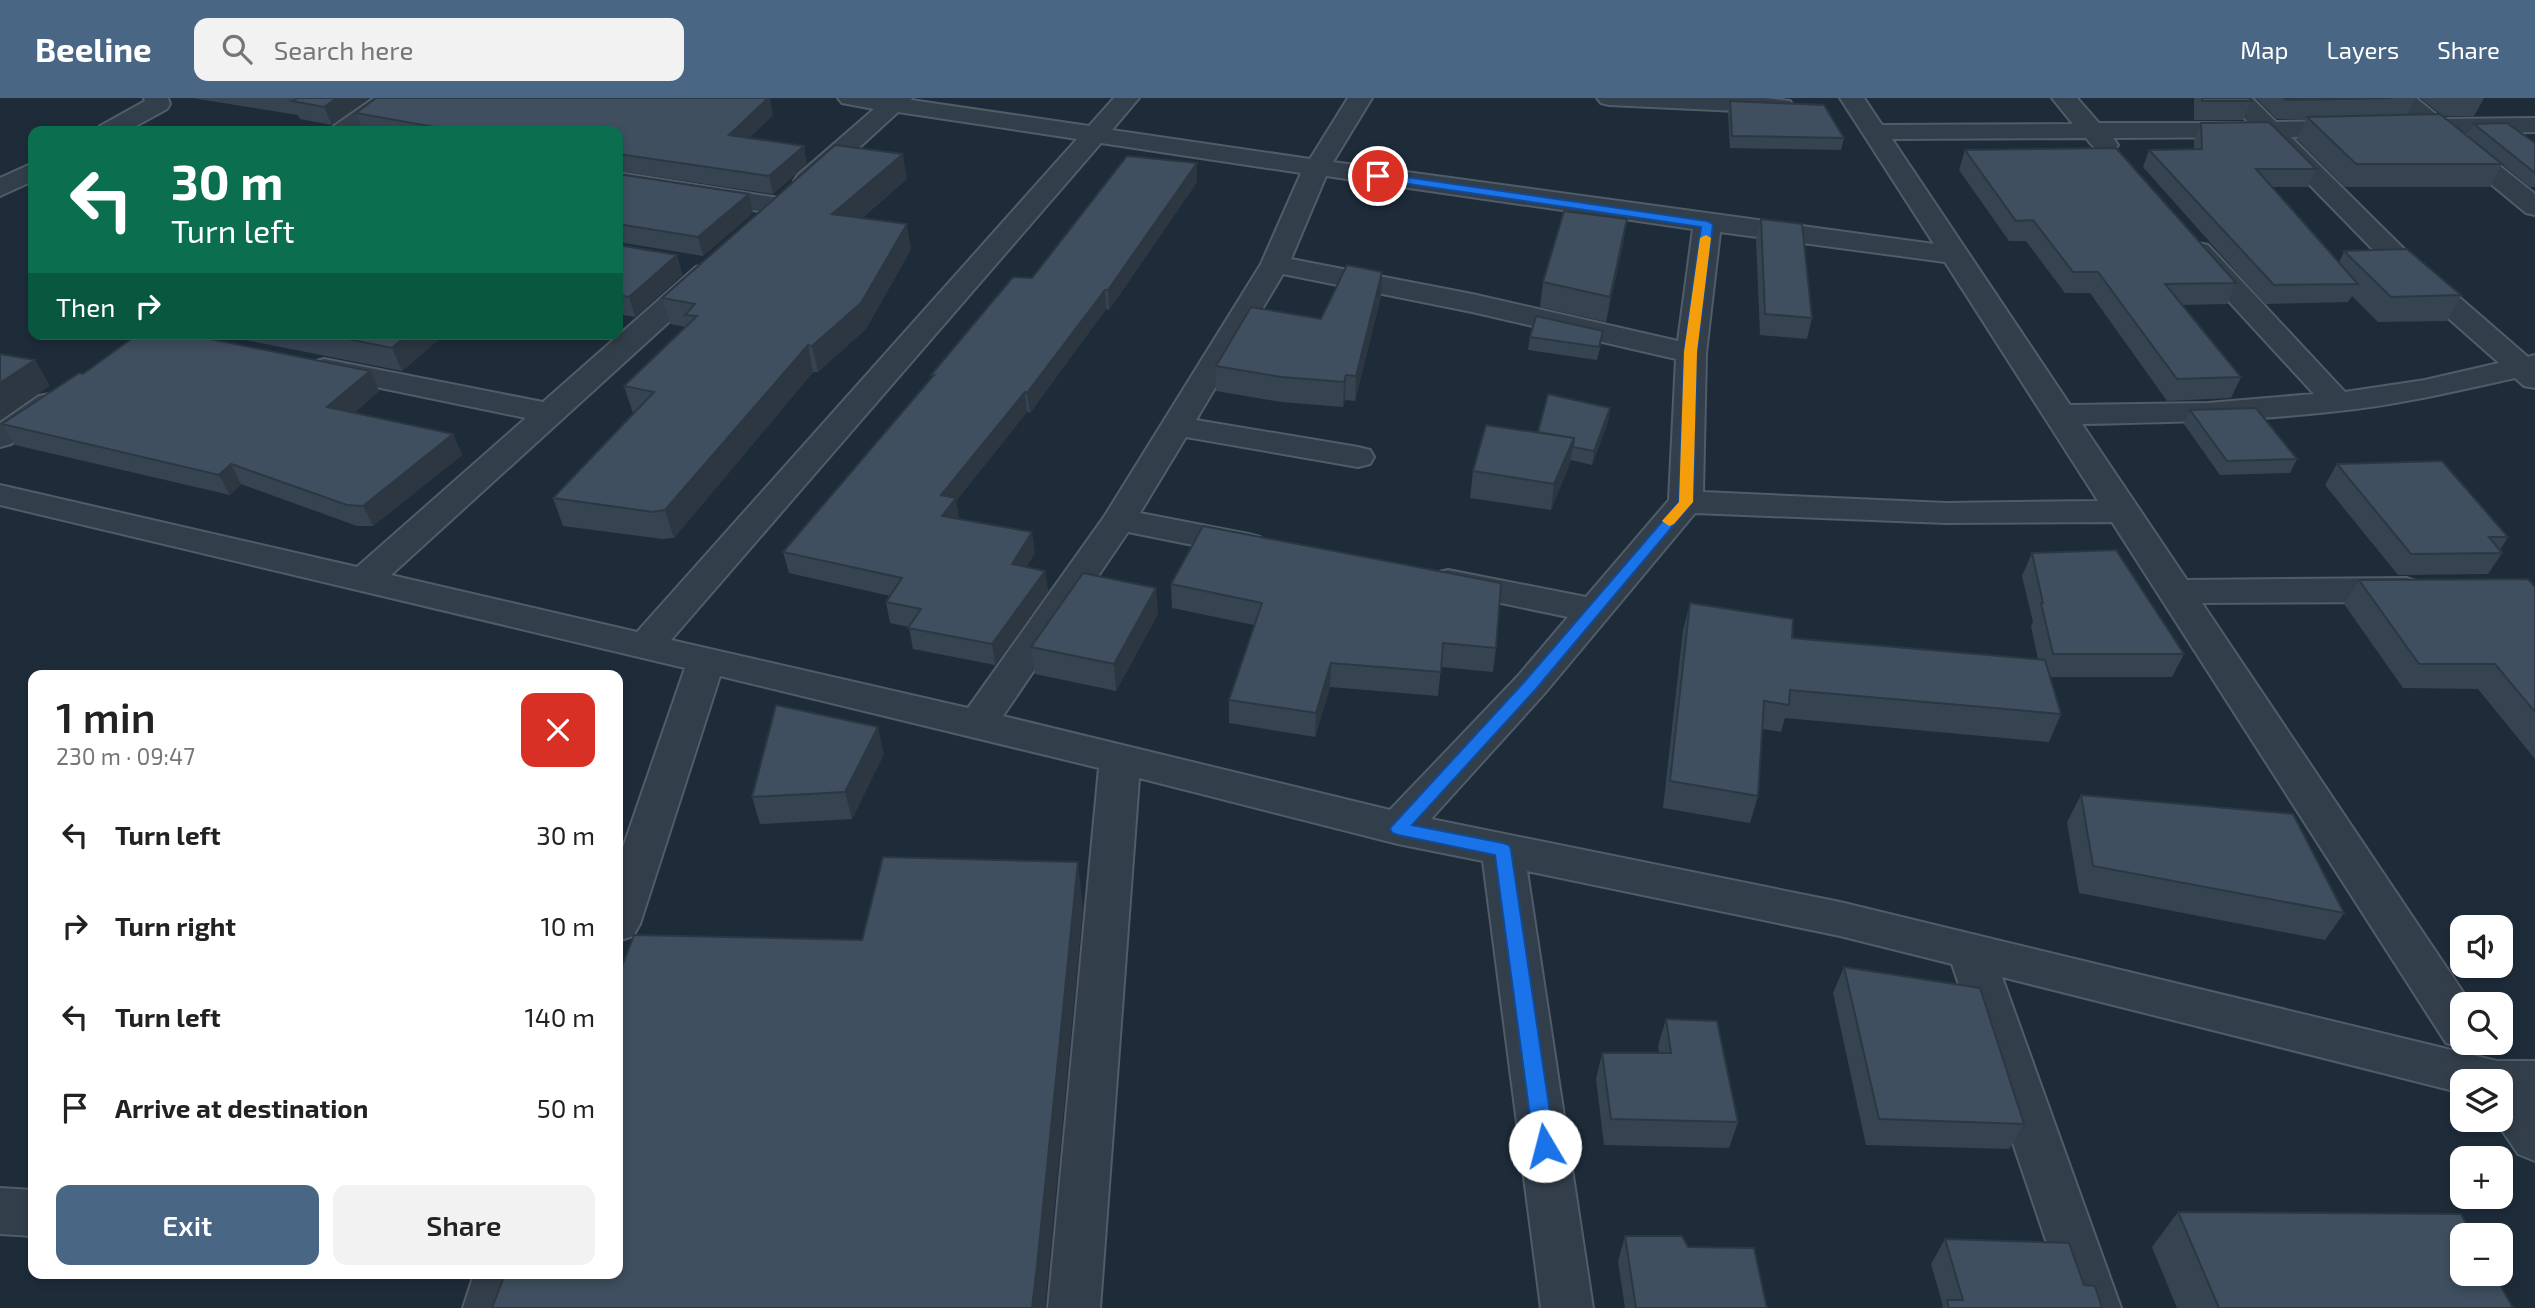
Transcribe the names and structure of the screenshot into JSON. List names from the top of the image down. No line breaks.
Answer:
{"page":{"header":"Beeline","search":"Search here","nav":["Map","Layers","Share"],"turn":["30 m","Turn left"],"then":"Then","heading":["1 min","230 m · 09:47"],"list":[{"name":"Turn left","value":"30 m"},{"name":"Turn right","value":"10 m"},{"name":"Turn left","value":"140 m"},{"name":"Arrive at destination","value":"50 m"}],"map_buttons":["+","−"],"buttons":["Exit","Share"]}}
